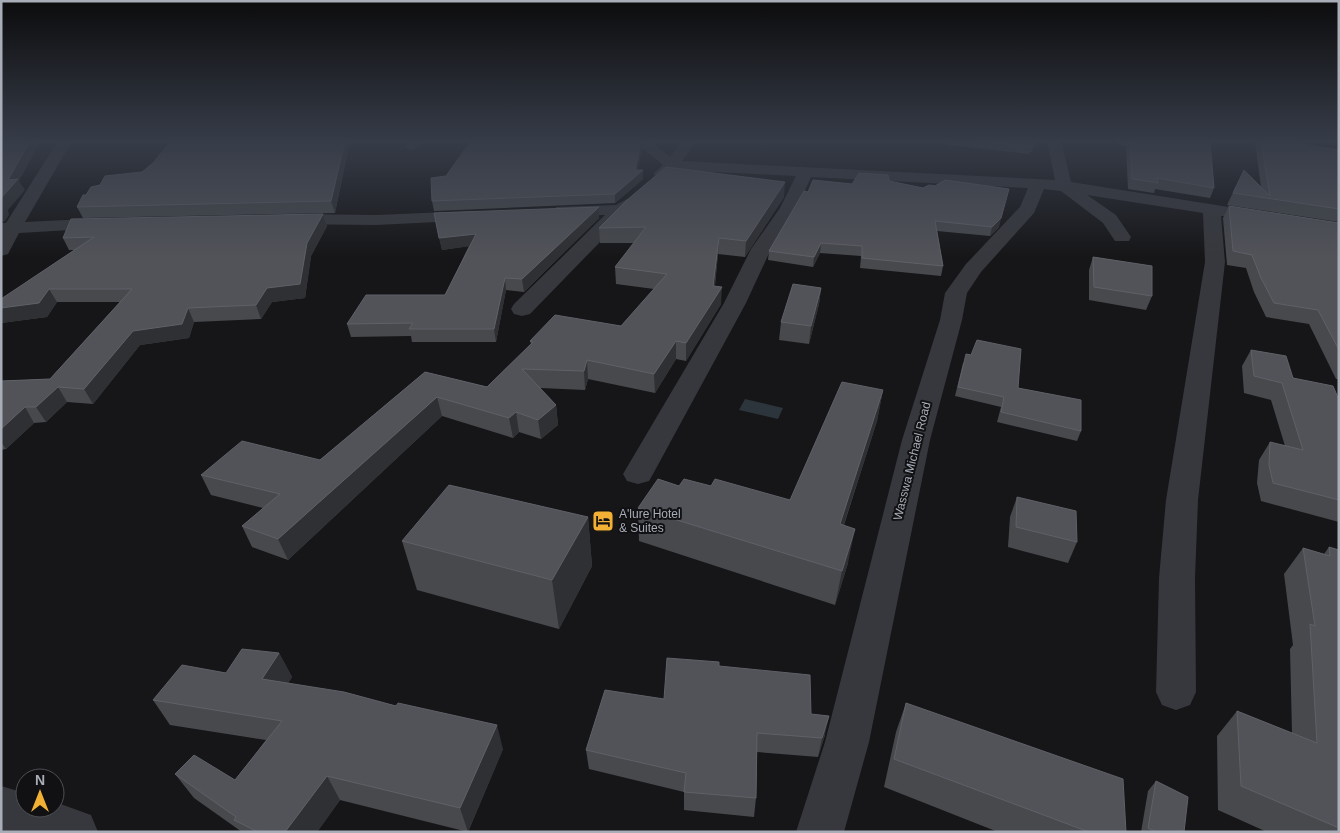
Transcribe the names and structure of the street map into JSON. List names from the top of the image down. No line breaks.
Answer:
{"streets":{"street":["Wasswa Michael Road"]},"places":{"hotel":["A'lure Hotel & Suites"]},"north":"top"}
